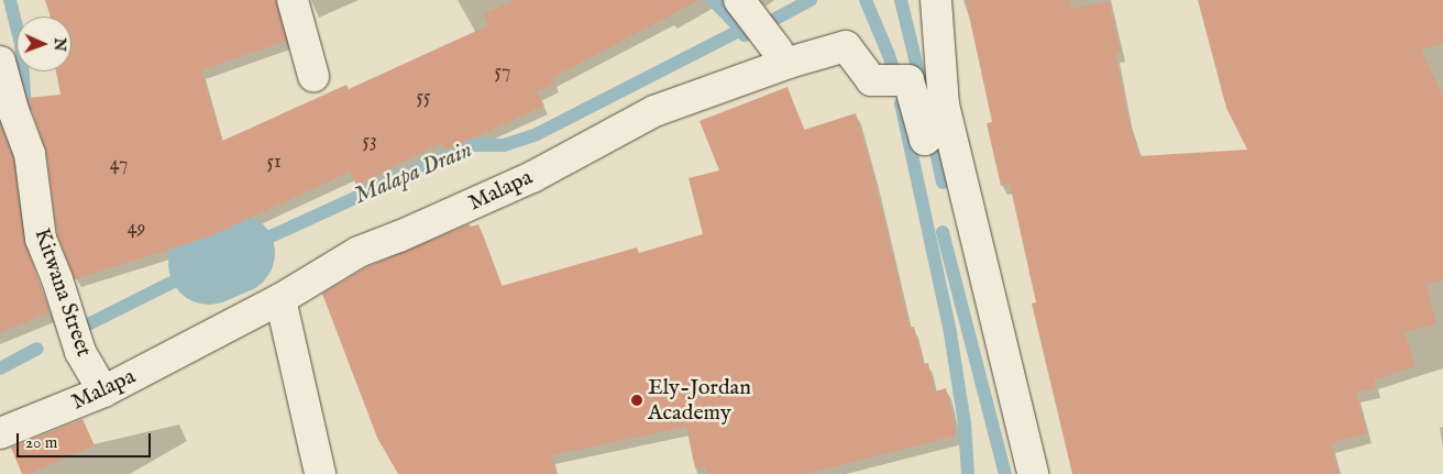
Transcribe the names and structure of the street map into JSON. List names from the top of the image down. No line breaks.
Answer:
{"streets":{"street":["Malapa","Kitwana Street"]},"crossings":[["Malapa","Kitwana Street"]],"water":["Malapa Drain"],"places":["Ely-Jordan Academy"],"house_numbers":["57","55","53","51","47","49"],"scale_bar":"20 m","north":"right"}
